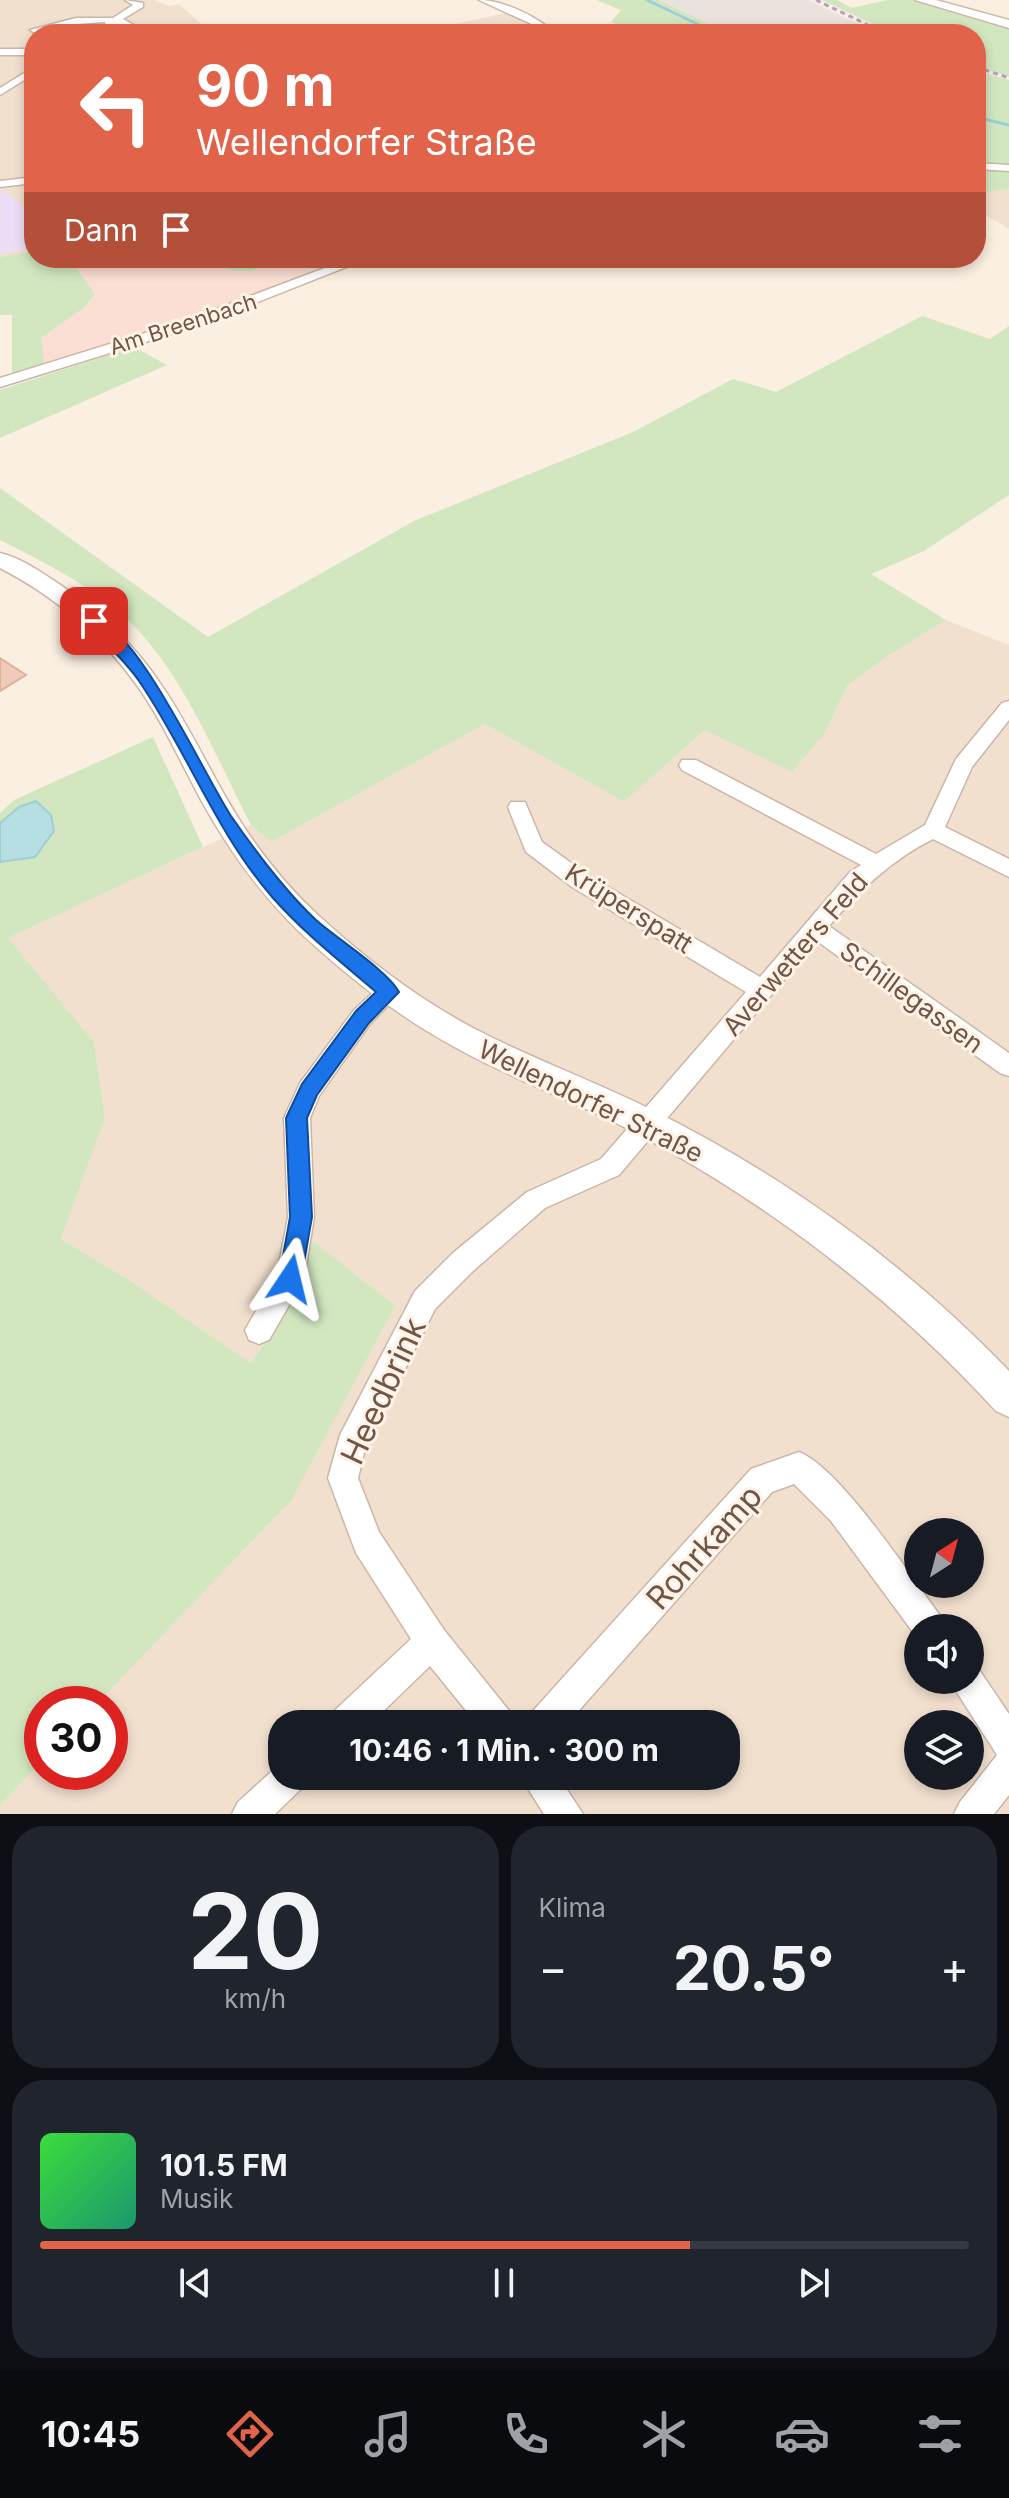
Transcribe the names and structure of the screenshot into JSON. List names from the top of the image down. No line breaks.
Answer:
{"streets":{"street":["Am Breenbach","Krüperspatt","Averwetters Feld","Schillegassen","Wellendorfer Straße","Heedbrink","Rohrkamp"]},"crossings":[["Krüperspatt","Averwetters Feld"],["Averwetters Feld","Schillegassen"],["Averwetters Feld","Wellendorfer Straße"],["Averwetters Feld","Heedbrink"],["Wellendorfer Straße","Heedbrink"]],"north":"top right","page":{"turn":["90 m","Wellendorfer Straße"],"then":"Dann","limit":"30","trip":"10:46 · 1 Min. · 300 m","tile":[["20","km/h"],"Klima"],"heat":["−","20.5°","+"],"song":["101.5 FM","Musik"],"tabs":"10:45"}}
